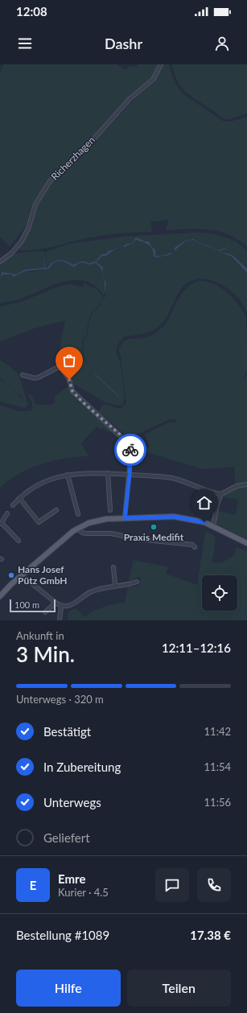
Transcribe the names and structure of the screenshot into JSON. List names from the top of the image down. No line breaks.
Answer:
{"streets":{"street":["Richerzhagen"]},"places":["Praxis Medifit","Hans Josef Pütz GmbH"],"scale_bar":"100 m","page":{"status":"12:08","header":"Dashr","scale":"100 m","heading":["3 Min.","Ankunft in","12:11–12:16"],"panel":["Emre","Kurier · 4.5","Bestellung #1089","17.38 €"],"bar":"Unterwegs · 320 m","list":[["Bestätigt","11:42"],["In Zubereitung","11:54"],["Unterwegs","11:56"],"Geliefert"],"round":"E","buttons":["Hilfe","Teilen"]}}
